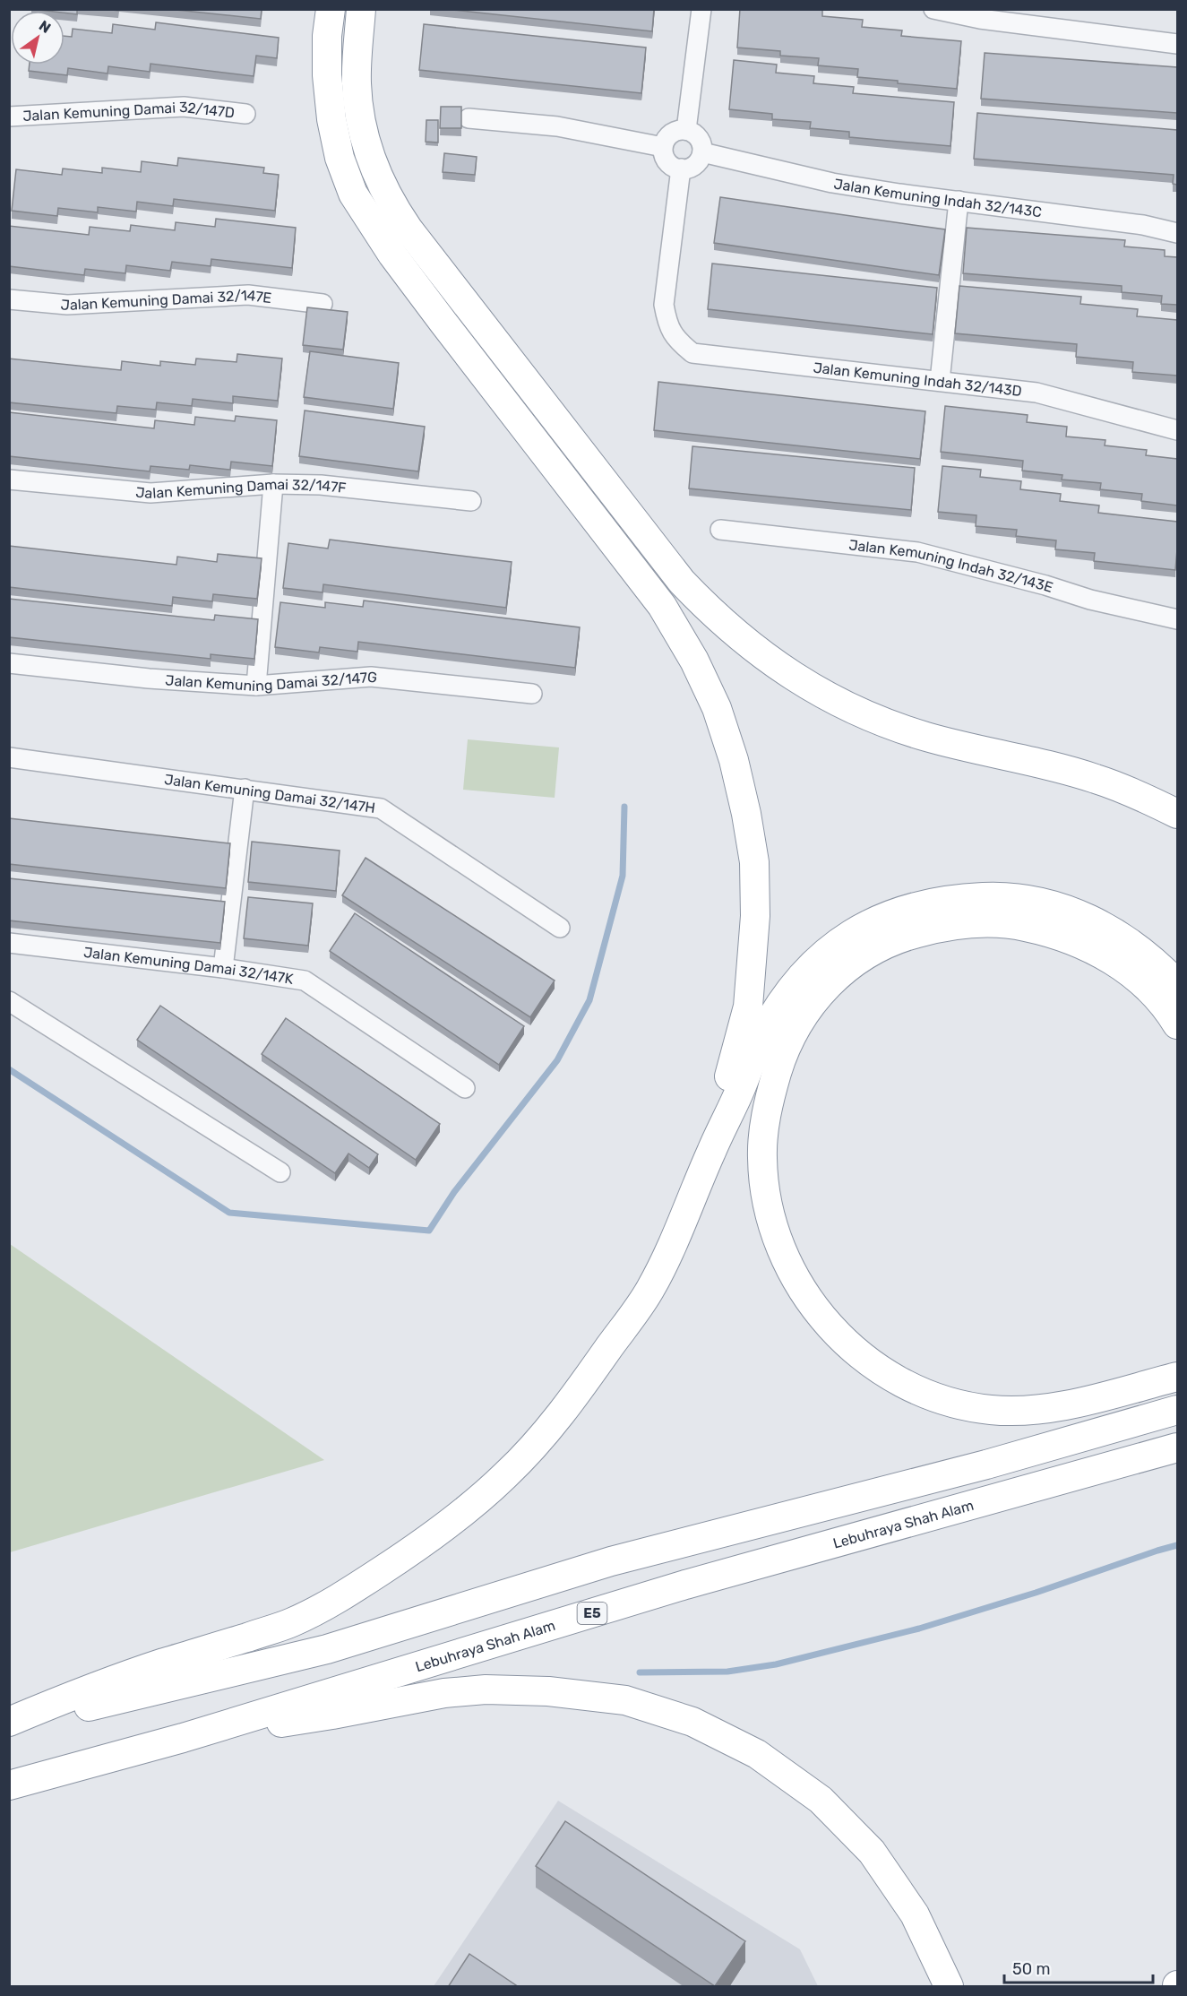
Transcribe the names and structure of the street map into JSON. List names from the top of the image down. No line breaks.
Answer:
{"streets":{"highway":["Lebuhraya Shah Alam","E5"],"street":["Jalan Kemuning Damai 32/147D","Jalan Kemuning Indah 32/143C","Jalan Kemuning Damai 32/147E","Jalan Kemuning Indah 32/143D","Jalan Kemuning Damai 32/147F","Jalan Kemuning Indah 32/143E","Jalan Kemuning Damai 32/147G","Jalan Kemuning Damai 32/147H","Jalan Kemuning Damai 32/147K"]},"crossings":[["Jalan Kemuning Indah 32/143C","Jalan Kemuning Indah 32/143D"]],"scale_bar":"50 m","north":"top right"}
